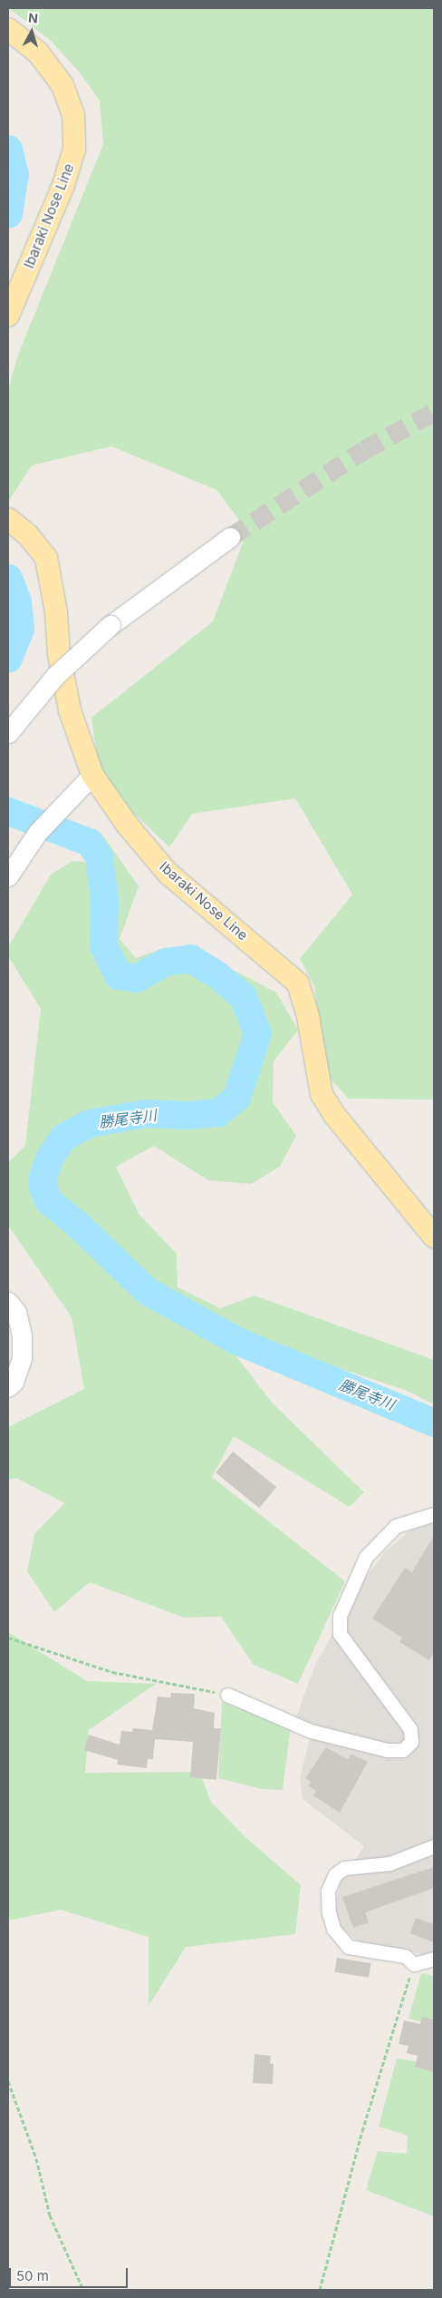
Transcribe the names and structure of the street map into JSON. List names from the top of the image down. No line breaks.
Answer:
{"streets":{"main road":["Ibaraki Nose Line"]},"water":["勝尾寺川"],"scale_bar":"50 m","north":"top"}
